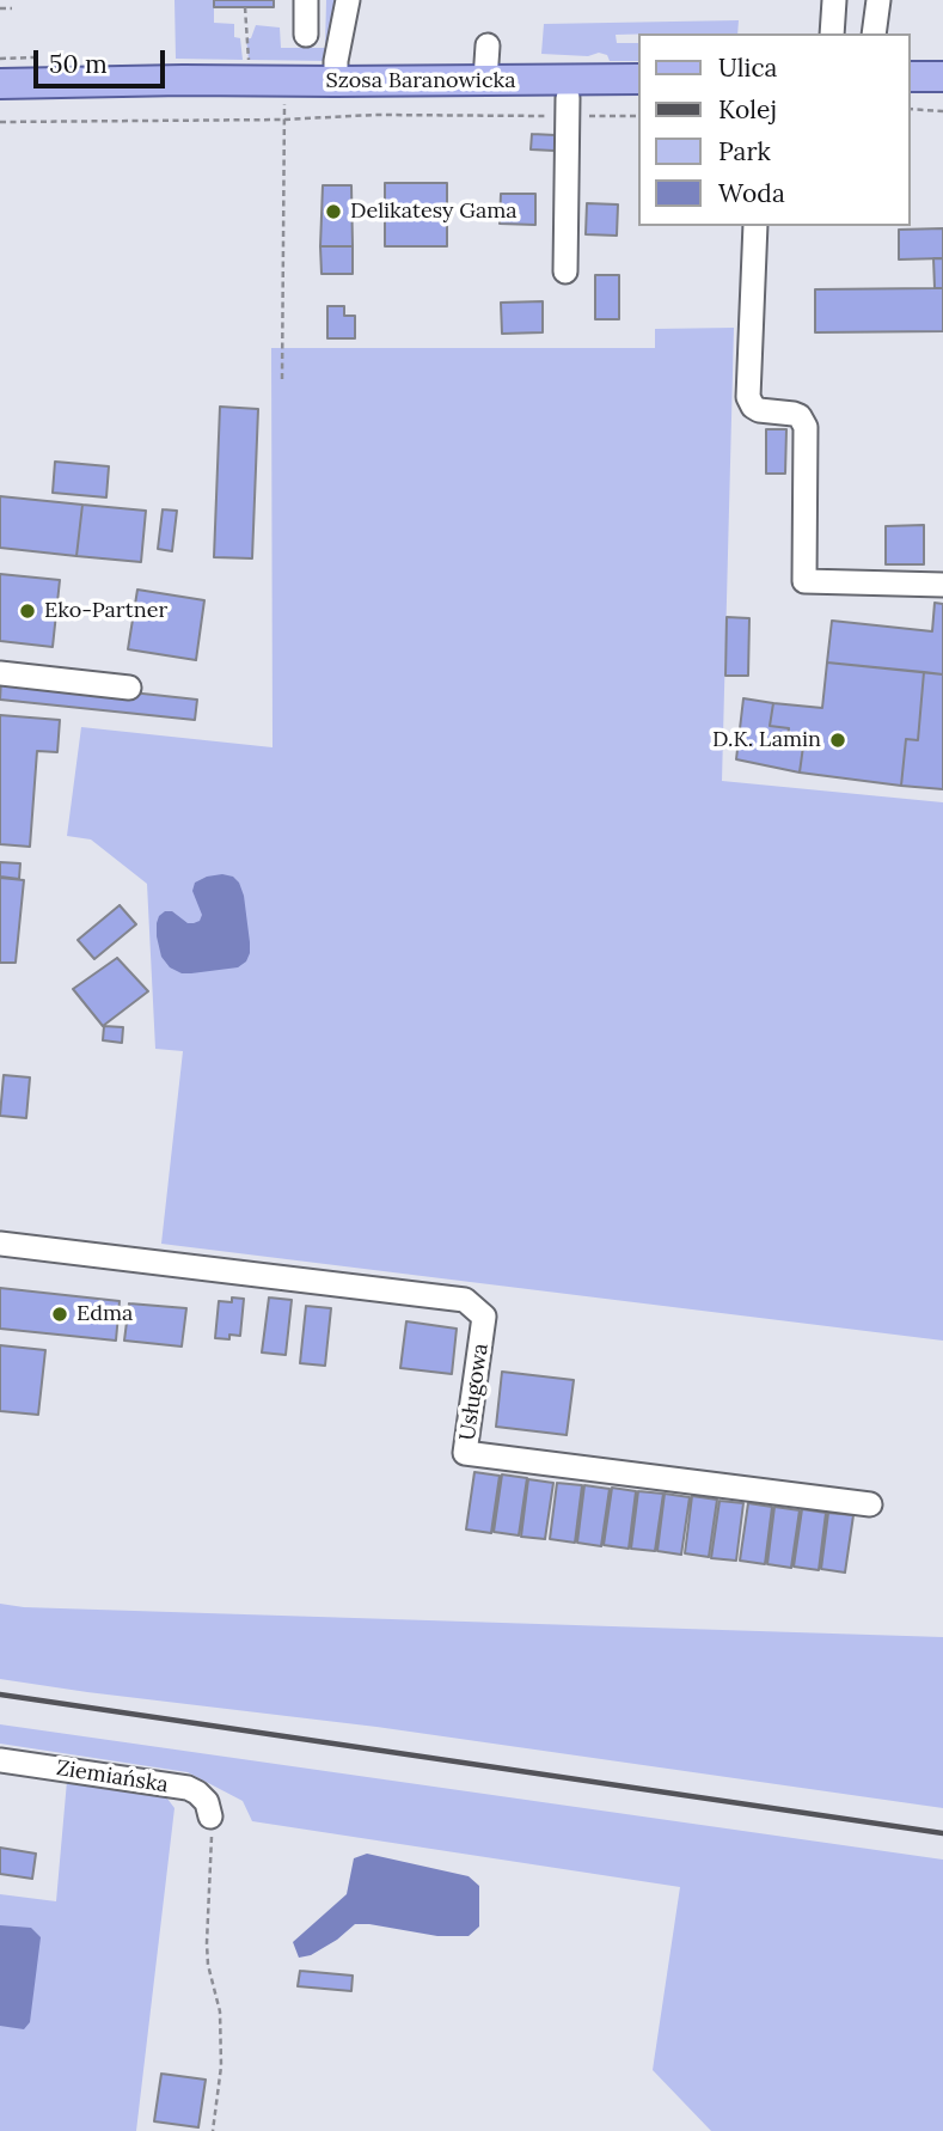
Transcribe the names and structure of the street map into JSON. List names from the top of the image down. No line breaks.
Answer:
{"streets":{"main road":["Szosa Baranowicka"],"street":["Usługowa","Ziemiańska"]},"places":["Delikatesy Gama","Eko-Partner","D.K. Lamin","Edma"],"legend":["Ulica","Kolej","Park","Woda"],"scale_bar":"50 m"}
